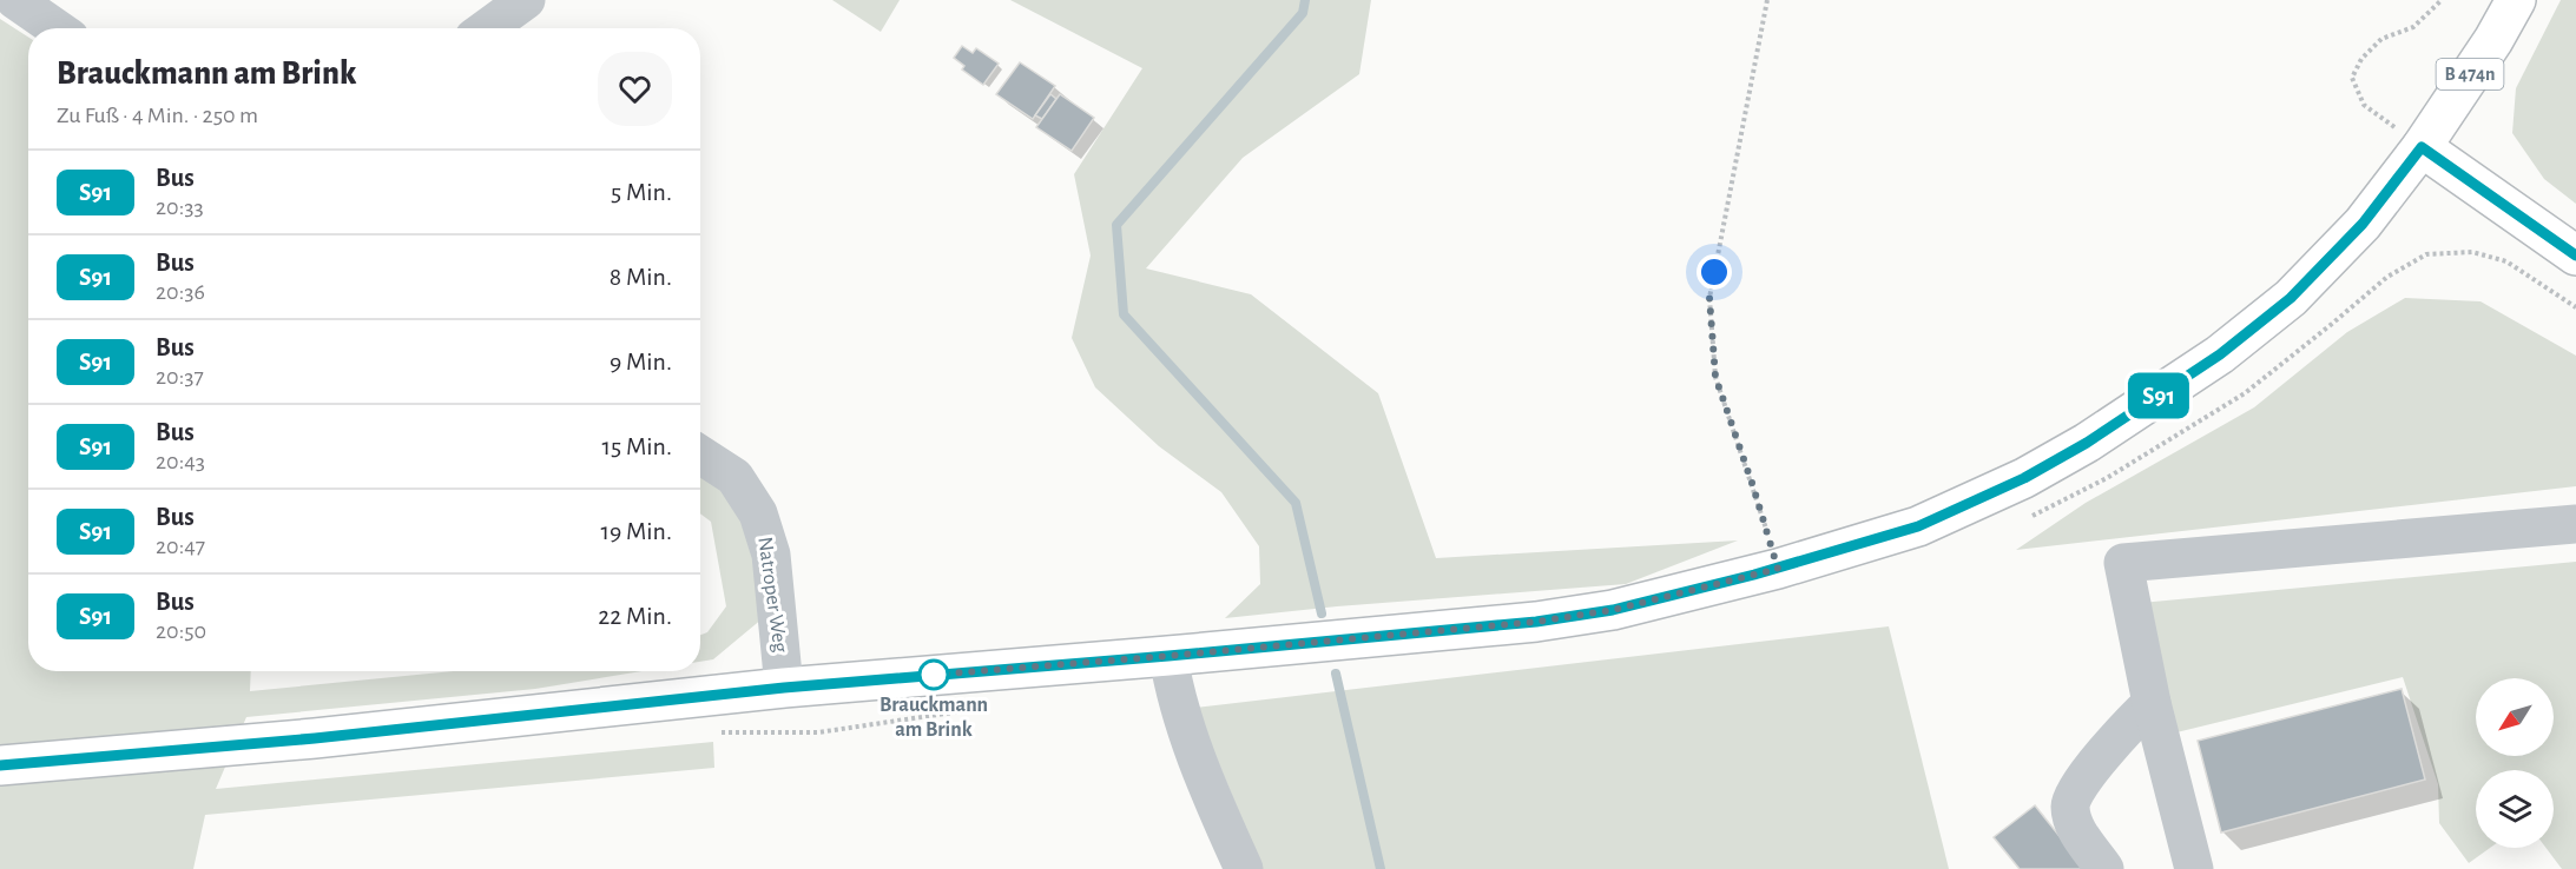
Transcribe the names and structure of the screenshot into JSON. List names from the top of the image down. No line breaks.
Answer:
{"streets":{"main road":["B 474n"],"street":["Natroper Weg"]},"places":["Brauckmann am Brink"],"lines":["bus line S91"],"north":"bottom left","page":{"on_map":"S91","heading":["Brauckmann am Brink","Zu Fuß · 4 Min. · 250 m"],"list":[{"mark":"S91","name":"Bus","note":"20:33","value":"5 Min."},{"mark":"S91","name":"Bus","note":"20:36","value":"8 Min."},{"mark":"S91","name":"Bus","note":"20:37","value":"9 Min."},{"mark":"S91","name":"Bus","note":"20:43","value":"15 Min."},{"mark":"S91","name":"Bus","note":"20:47","value":"19 Min."},{"mark":"S91","name":"Bus","note":"20:50","value":"22 Min."}]}}
